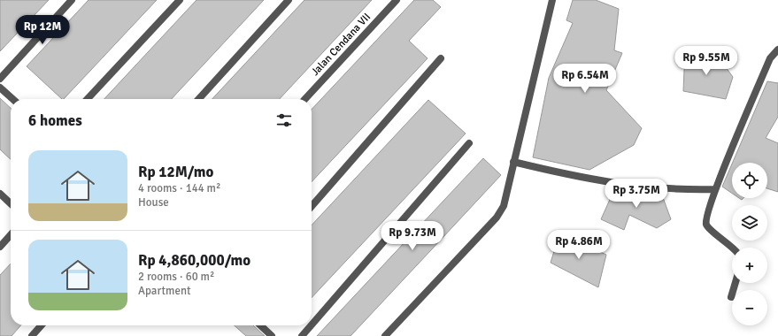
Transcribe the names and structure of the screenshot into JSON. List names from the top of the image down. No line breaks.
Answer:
{"streets":{"street":["Jalan Cendana VII"]},"page":{"price":["Rp 12M","Rp 9.55M","Rp 6.54M","Rp 3.75M","Rp 9.73M","Rp 4.86M"],"heading":"6 homes","list":[{"name":"Rp 12M/mo","note":"4 rooms · 144 m² · House"},{"name":"Rp 4,860,000/mo","note":"2 rooms · 60 m² · Apartment"}],"map_buttons":["+","−"]}}
